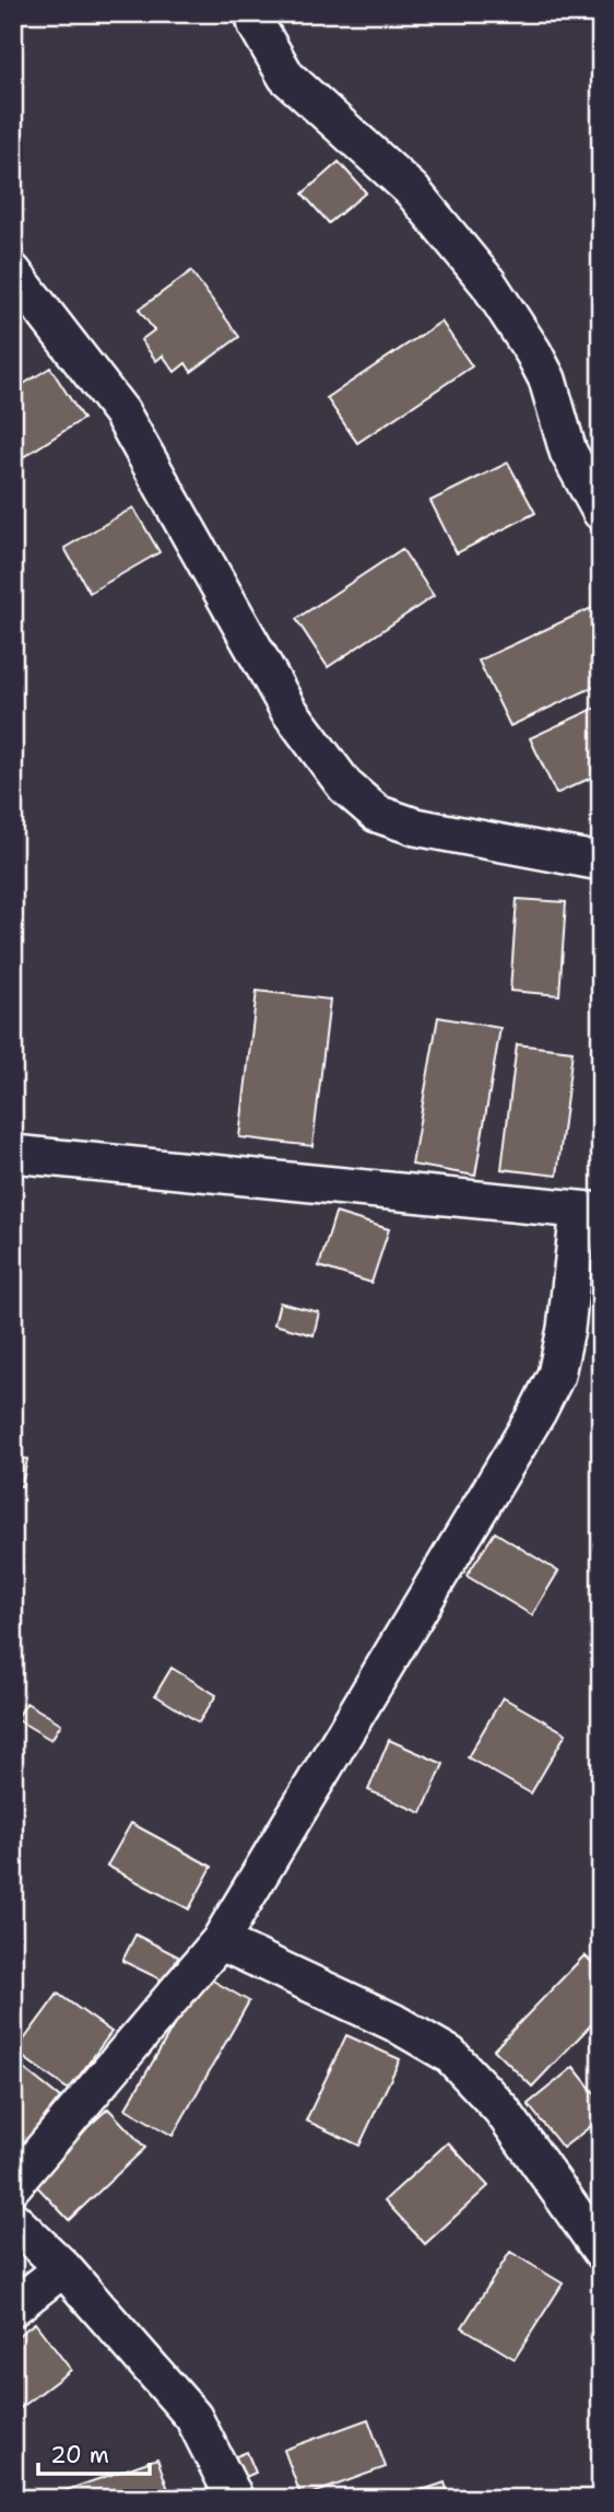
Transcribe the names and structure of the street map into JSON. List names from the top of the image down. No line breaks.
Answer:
{"scale_bar":"20 m"}
